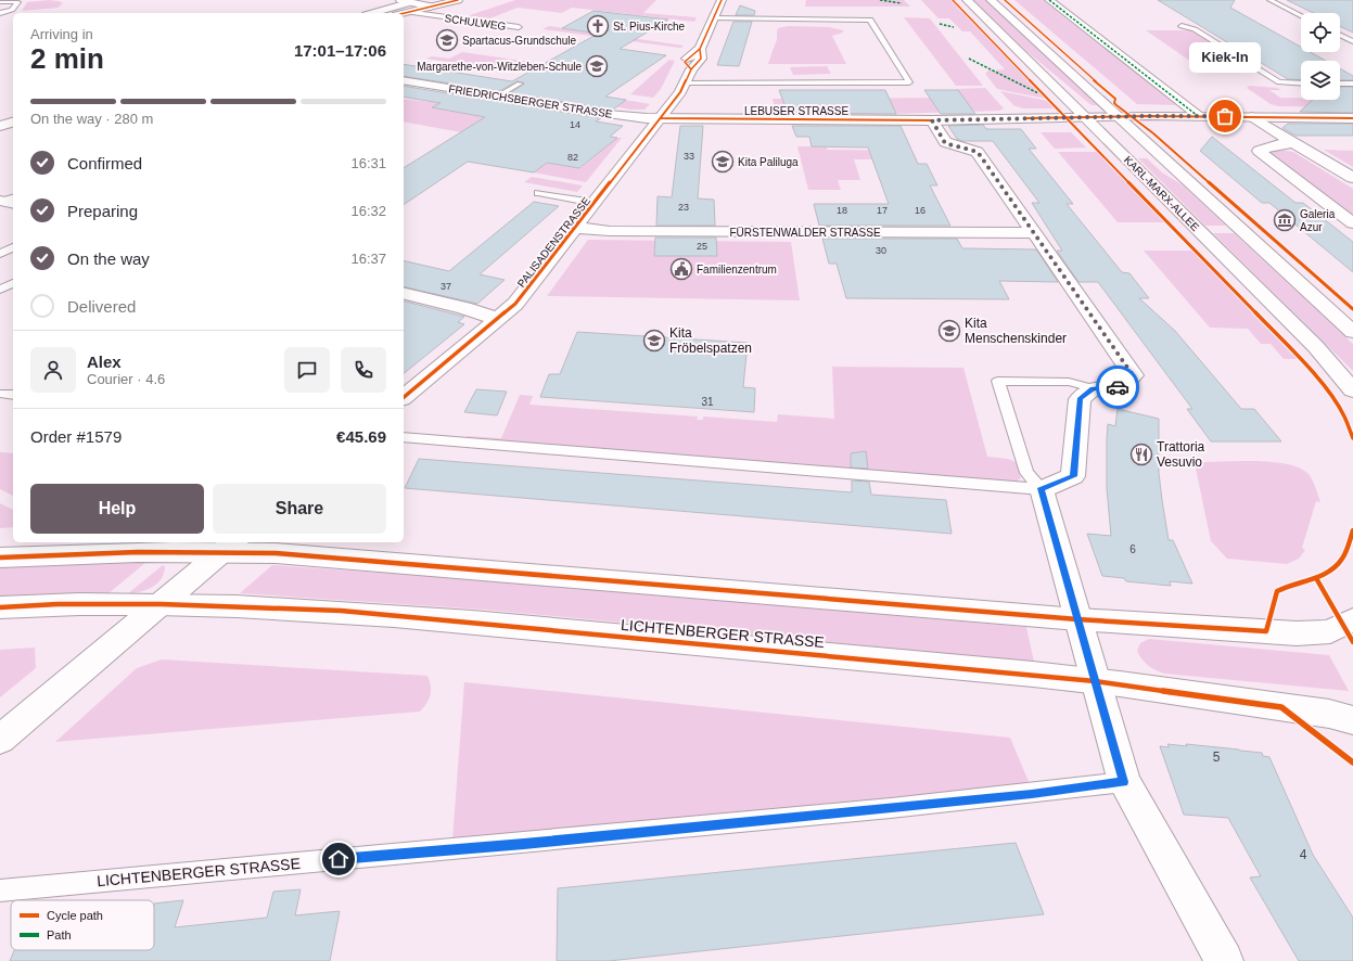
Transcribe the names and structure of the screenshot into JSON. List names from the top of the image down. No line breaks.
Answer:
{"streets":{"street":["FRIEDRICHSBERGER STRASSE","LEBUSER STRASSE","KARL-MARX-ALLEE","FÜRSTENWALDER STRASSE","PALISADENSTRASSE","LICHTENBERGER STRASSE"],"lane":["SCHULWEG"]},"crossings":[["FRIEDRICHSBERGER STRASSE","LEBUSER STRASSE"],["FRIEDRICHSBERGER STRASSE","PALISADENSTRASSE"],["LEBUSER STRASSE","KARL-MARX-ALLEE"],["LEBUSER STRASSE","PALISADENSTRASSE"],["FÜRSTENWALDER STRASSE","PALISADENSTRASSE"]],"places":{"church":["St. Pius-Kirche"],"school or university":["Spartacus-Grundschule","Margarethe-von-Witzleben-Schule","Kita Paliluga","Kita Menschenskinder","Kita Fröbelspatzen"],"other":["Kiek-In"],"museum":["Galeria Azur"],"public building":["Familienzentrum"],"restaurant":["Trattoria Vesuvio"]},"house_numbers":["14","33","82","23","18","17","16","25","30","37","31","6","5","4"],"legend":["Cycle path","Path"],"page":{"heading":["2 min","Arriving in","17:01–17:06"],"panel":["Alex","Courier · 4.6","Order #1579","€45.69"],"bubble":"Kiek-In","bar":"On the way · 280 m","list":[["Confirmed","16:31"],["Preparing","16:32"],["On the way","16:37"],"Delivered"],"buttons":["Help","Share"]}}
